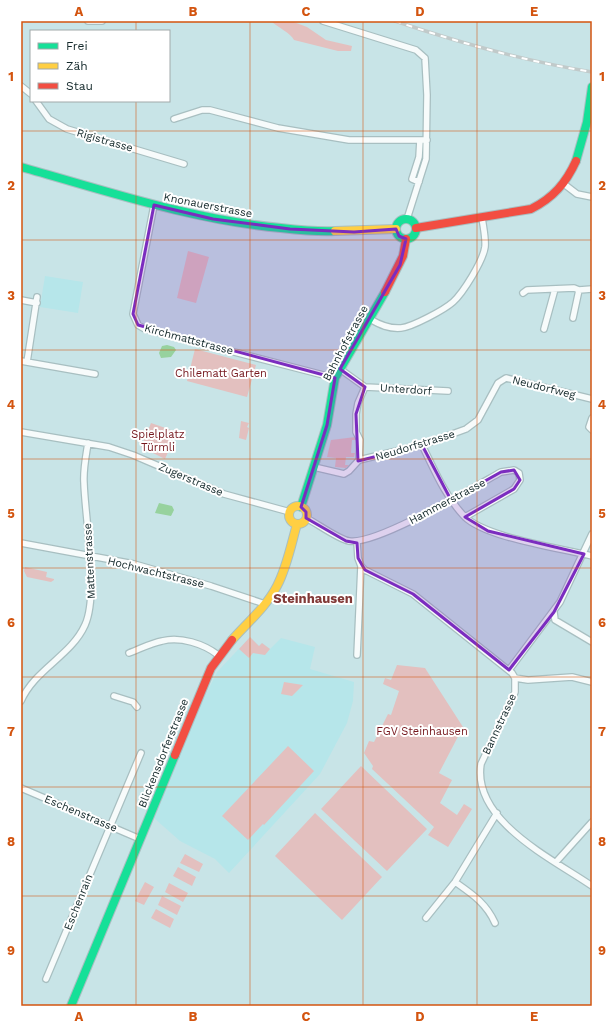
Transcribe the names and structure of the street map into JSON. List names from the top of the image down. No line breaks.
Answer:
{"streets":{"street":["Rigistrasse","Knonauerstrasse","Kirchmattstrasse","Bahnhofstrasse","Neudorfweg","Unterdorf","Neudorfstrasse","Zugerstrasse","Hammerstrasse","Mattenstrasse","Hochwachtstrasse","Bannstrasse","Blickensdorferstrasse","Eschenstrasse","Eschenrain"]},"crossings":[["Knonauerstrasse","Kirchmattstrasse"],["Knonauerstrasse","Bahnhofstrasse"],["Kirchmattstrasse","Bahnhofstrasse"],["Bahnhofstrasse","Zugerstrasse"],["Bahnhofstrasse","Blickensdorferstrasse"],["Neudorfweg","Neudorfstrasse"],["Zugerstrasse","Mattenstrasse"],["Zugerstrasse","Blickensdorferstrasse"],["Mattenstrasse","Hochwachtstrasse"],["Hochwachtstrasse","Blickensdorferstrasse"],["Blickensdorferstrasse","Eschenstrasse"],["Eschenstrasse","Eschenrain"]],"districts":["Steinhausen"],"parks":["Chilematt Garten","Spielplatz Türmli","FGV Steinhausen"],"legend":["Frei","Zäh","Stau"],"grid":{"columns":["A","B","C","D","E"],"rows":["1","2","3","4","5","6","7","8","9"]}}
